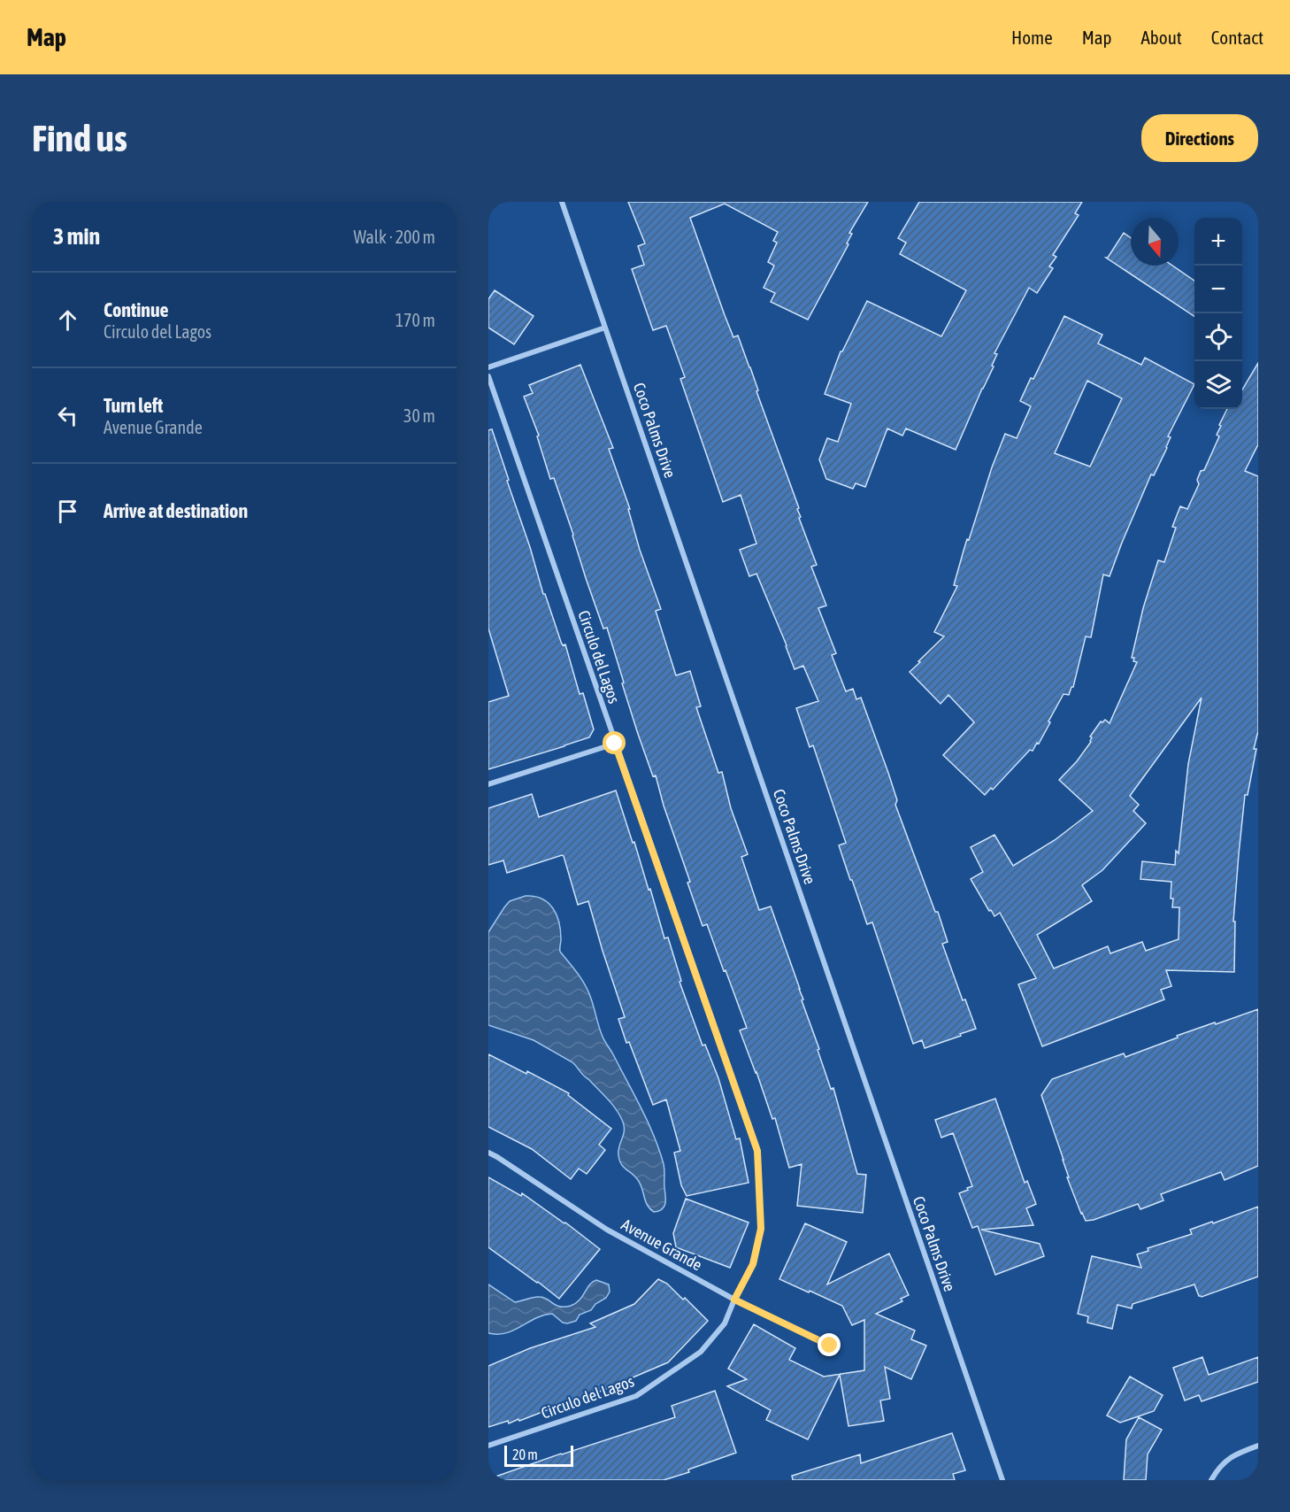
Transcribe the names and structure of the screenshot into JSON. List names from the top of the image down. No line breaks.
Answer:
{"streets":{"street":["Coco Palms Drive","Circulo del Lagos","Avenue Grande"]},"crossings":[["Circulo del Lagos","Avenue Grande"]],"scale_bar":"20 m","north":"bottom","page":{"header":"Map","nav":["Home","Map","About","Contact"],"buttons":"Directions","title":"Find us","heading":["3 min","Walk · 200 m"],"map_buttons":["+","−"],"list":[["Continue","Circulo del Lagos","170 m"],["Turn left","Avenue Grande","30 m"],"Arrive at destination"],"scale":"20 m"}}
